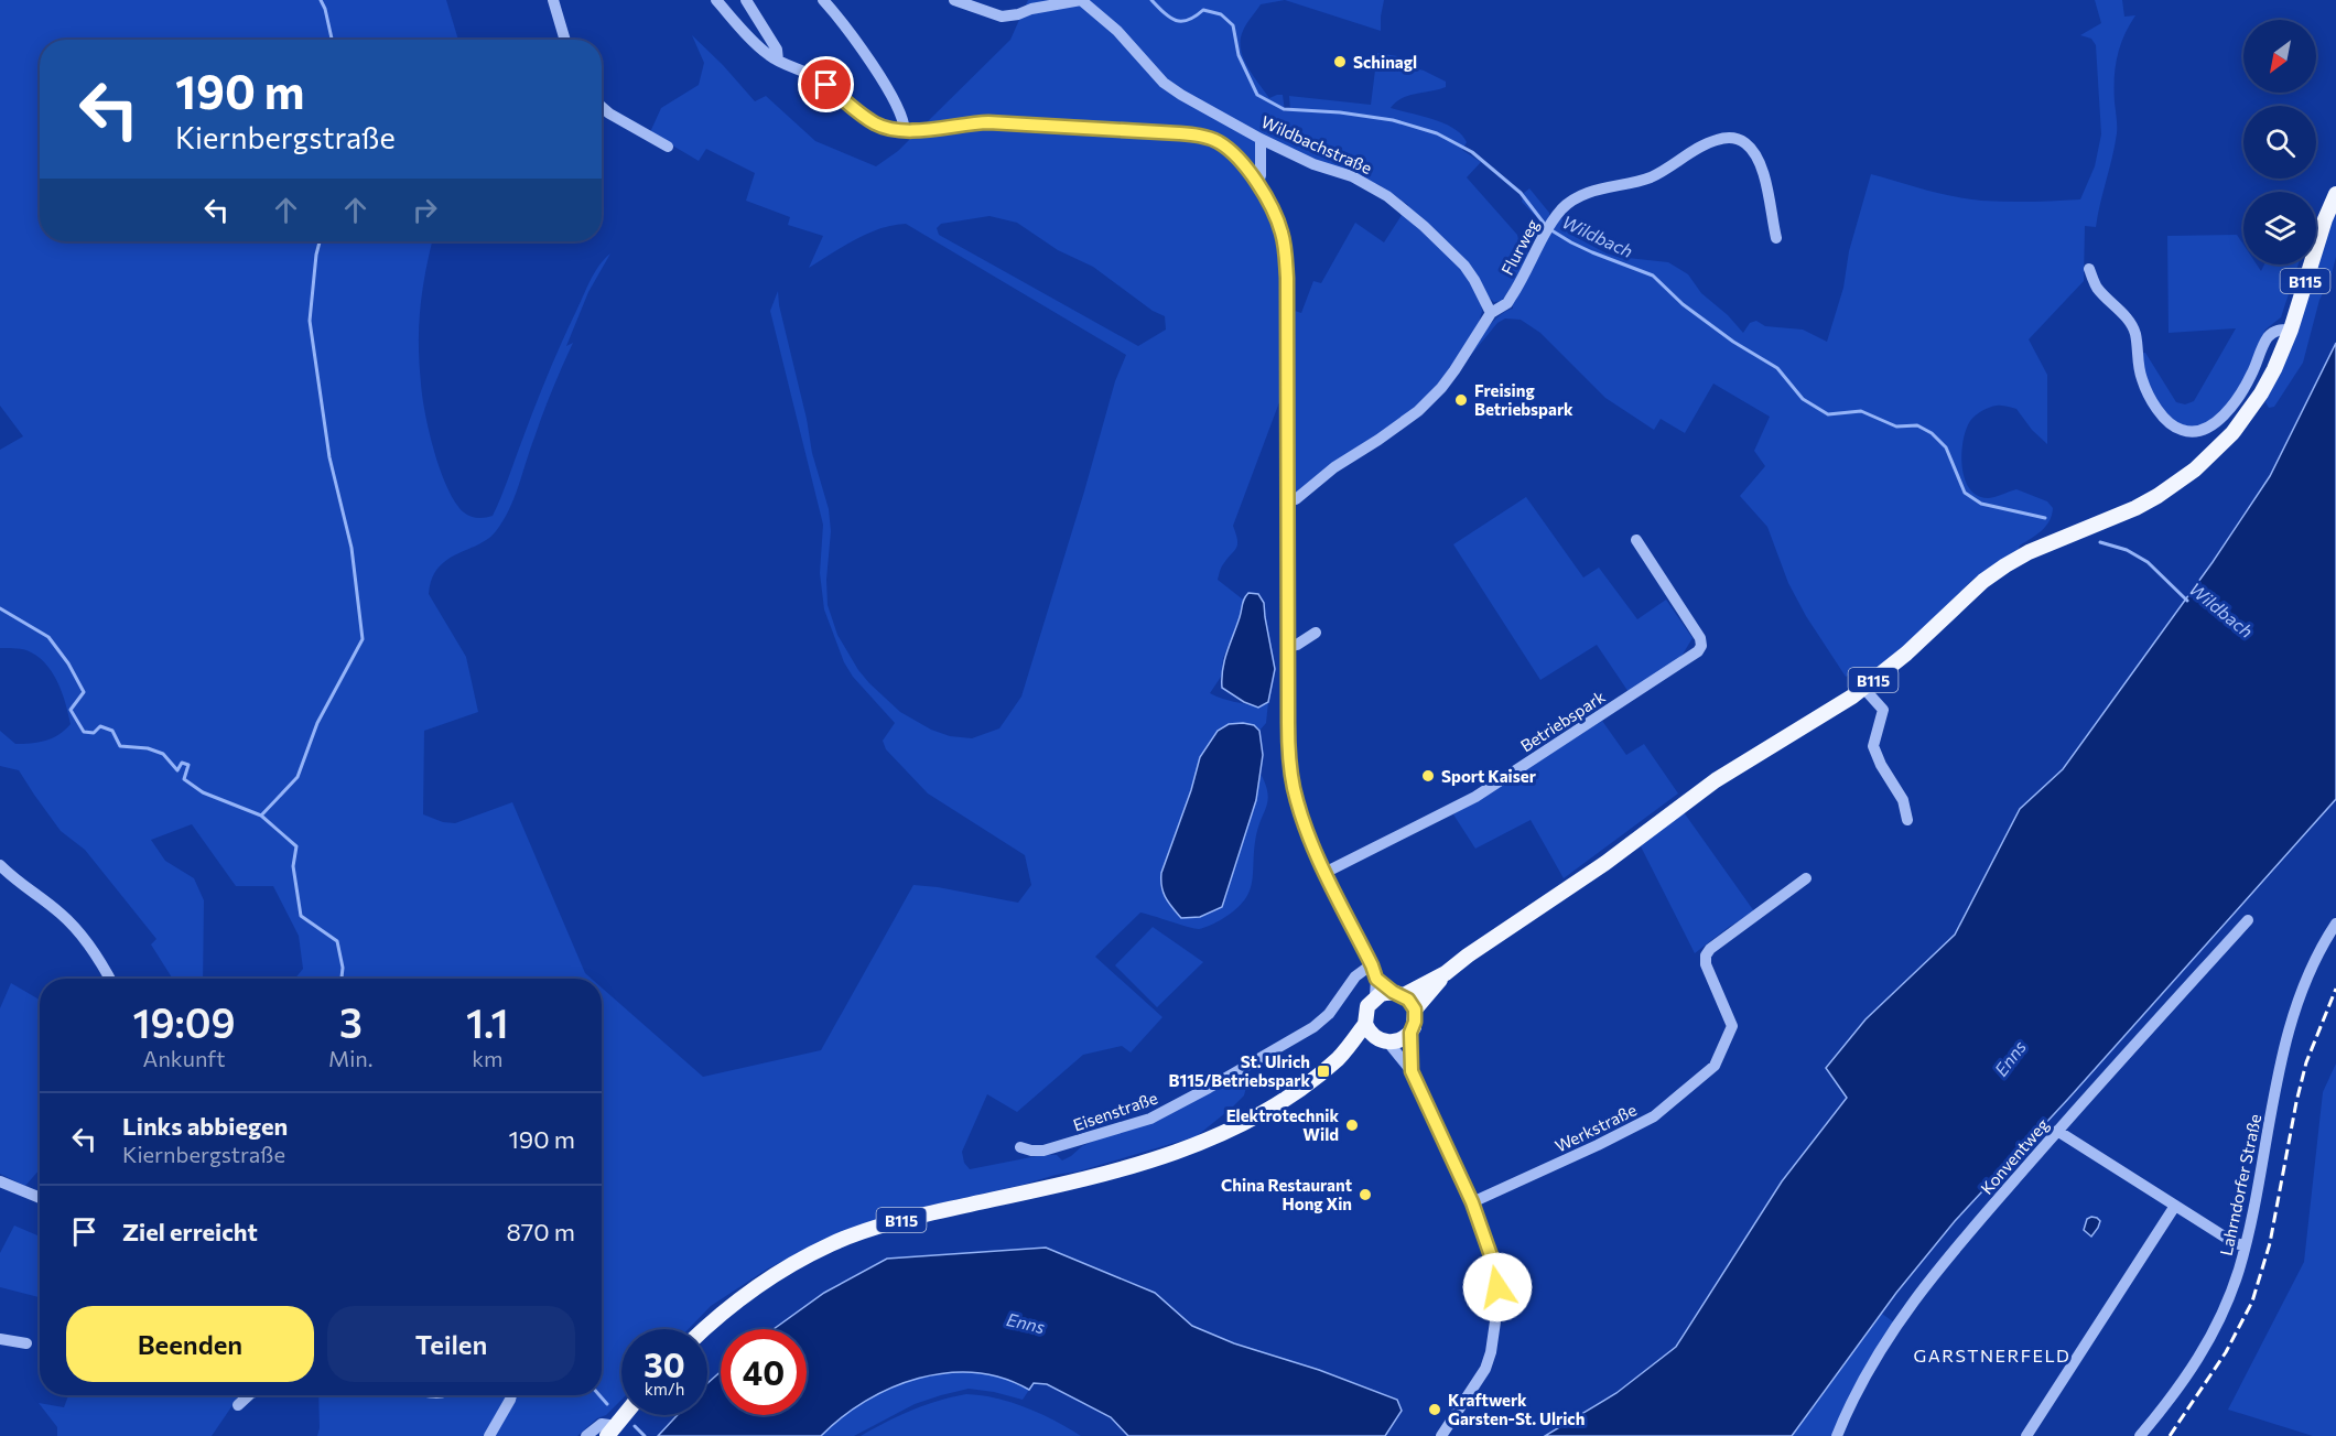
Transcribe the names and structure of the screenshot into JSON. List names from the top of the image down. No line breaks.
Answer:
{"streets":{"main road":["B115"],"street":["Wildbachstraße","Flurweg","Betriebspark","Eisenstraße","Werkstraße","Konventweg","Lahrndorfer Straße"]},"crossings":[["Wildbachstraße","Flurweg"]],"districts":["GARSTNERFELD"],"water":["Wildbach","Enns"],"places":{"other":["Schinagl","Freising Betriebspark","Sport Kaiser","Elektrotechnik Wild","China Restaurant Hong Xin","Kraftwerk Garsten-St. Ulrich"],"transit":["St. Ulrich B115/Betriebspark"]},"north":"bottom left","page":{"turn":["190 m","Kiernbergstraße"],"eta":["19:09","Ankunft","3","Min.","1.1","km"],"list":[{"name":"Links abbiegen","note":"Kiernbergstraße","value":"190 m"},{"name":"Ziel erreicht","value":"870 m"}],"buttons":["Beenden","Teilen"],"speed":"30 km/h","limit":"40"}}
